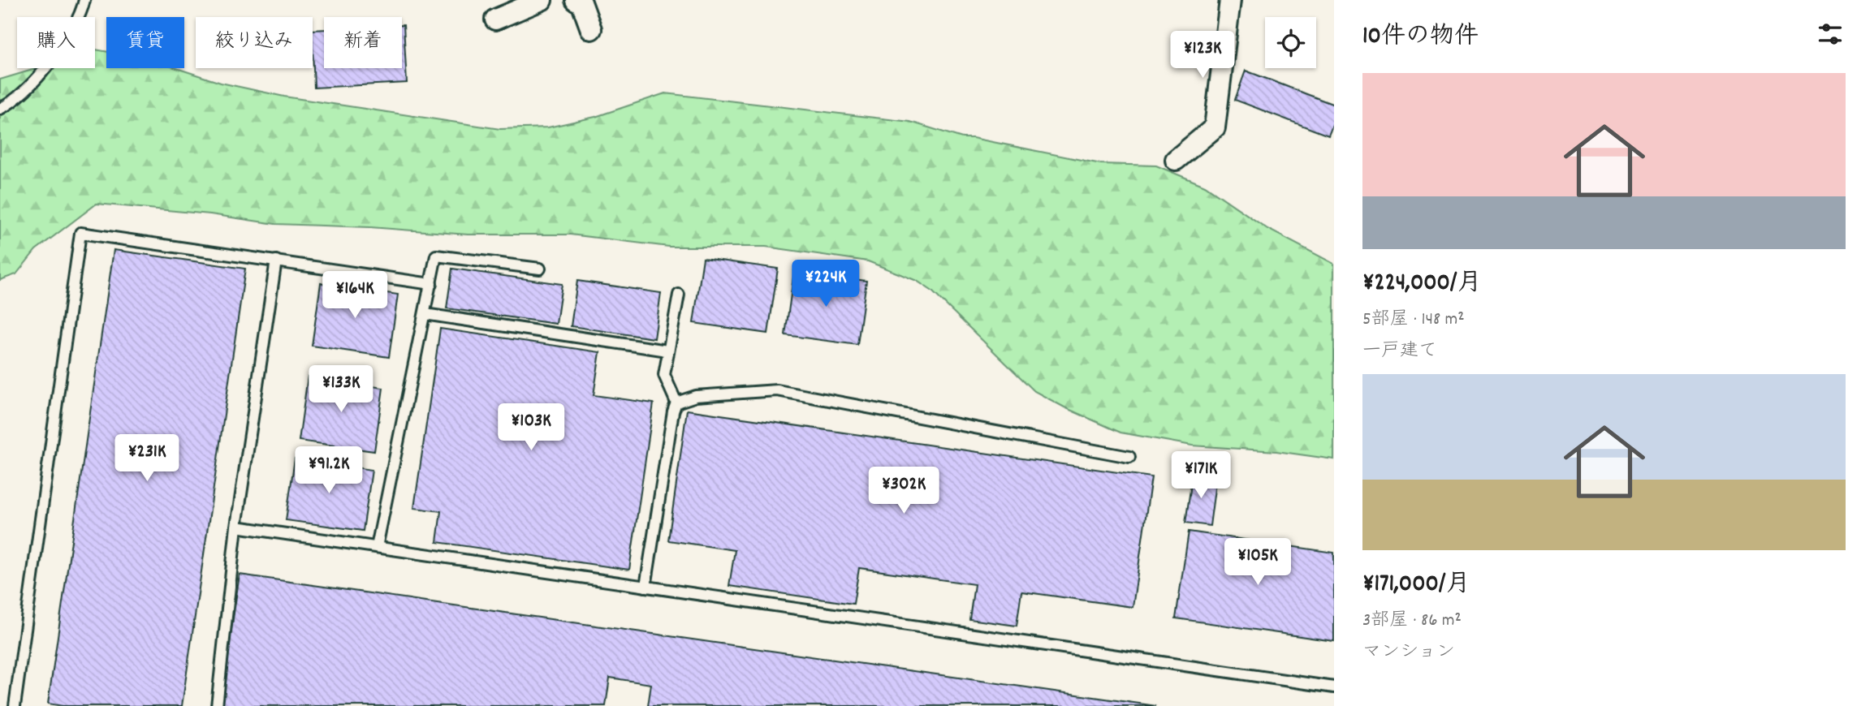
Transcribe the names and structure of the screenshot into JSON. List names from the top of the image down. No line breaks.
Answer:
{"page":{"heading":"10件の物件","chip":["購入","賃貸","絞り込み","新着"],"price":["¥123K","¥224K","¥164K","¥133K","¥103K","¥231K","¥91.2K","¥171K","¥302K","¥105K"],"list":[{"name":"¥224,000/月","note":"5部屋 · 148 m² · 一戸建て"},{"name":"¥171,000/月","note":"3部屋 · 86 m² · マンション"}]}}
